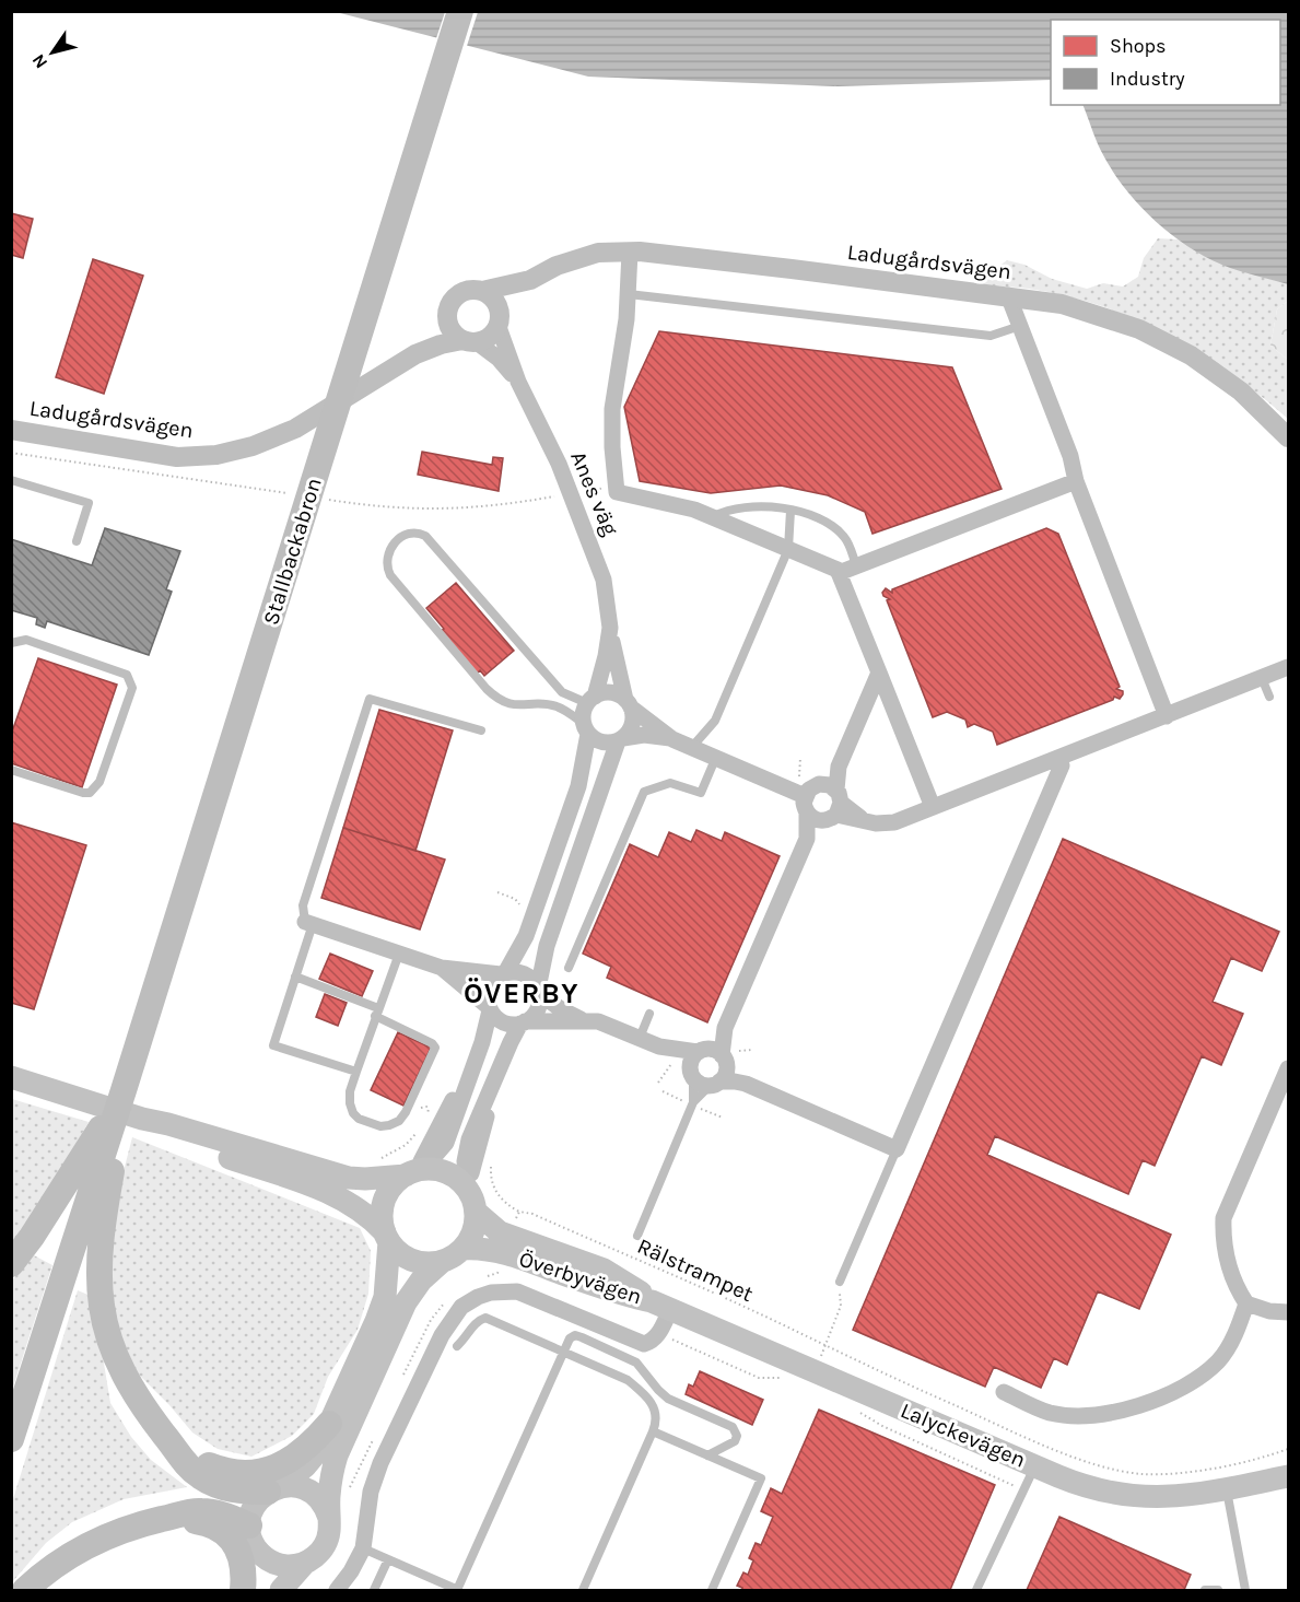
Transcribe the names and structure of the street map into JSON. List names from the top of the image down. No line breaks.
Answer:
{"streets":{"highway":["Stallbackabron"],"main road":["Överbyvägen","Lalyckevägen"],"street":["Ladugårdsvägen","Anes väg"],"path":["Rälstrampet"]},"crossings":[["Ladugårdsvägen","Anes väg"],["Rälstrampet","Överbyvägen"],["Överbyvägen","Lalyckevägen"]],"districts":["ÖVERBY"],"legend":["Shops","Industry"],"north":"bottom left"}
